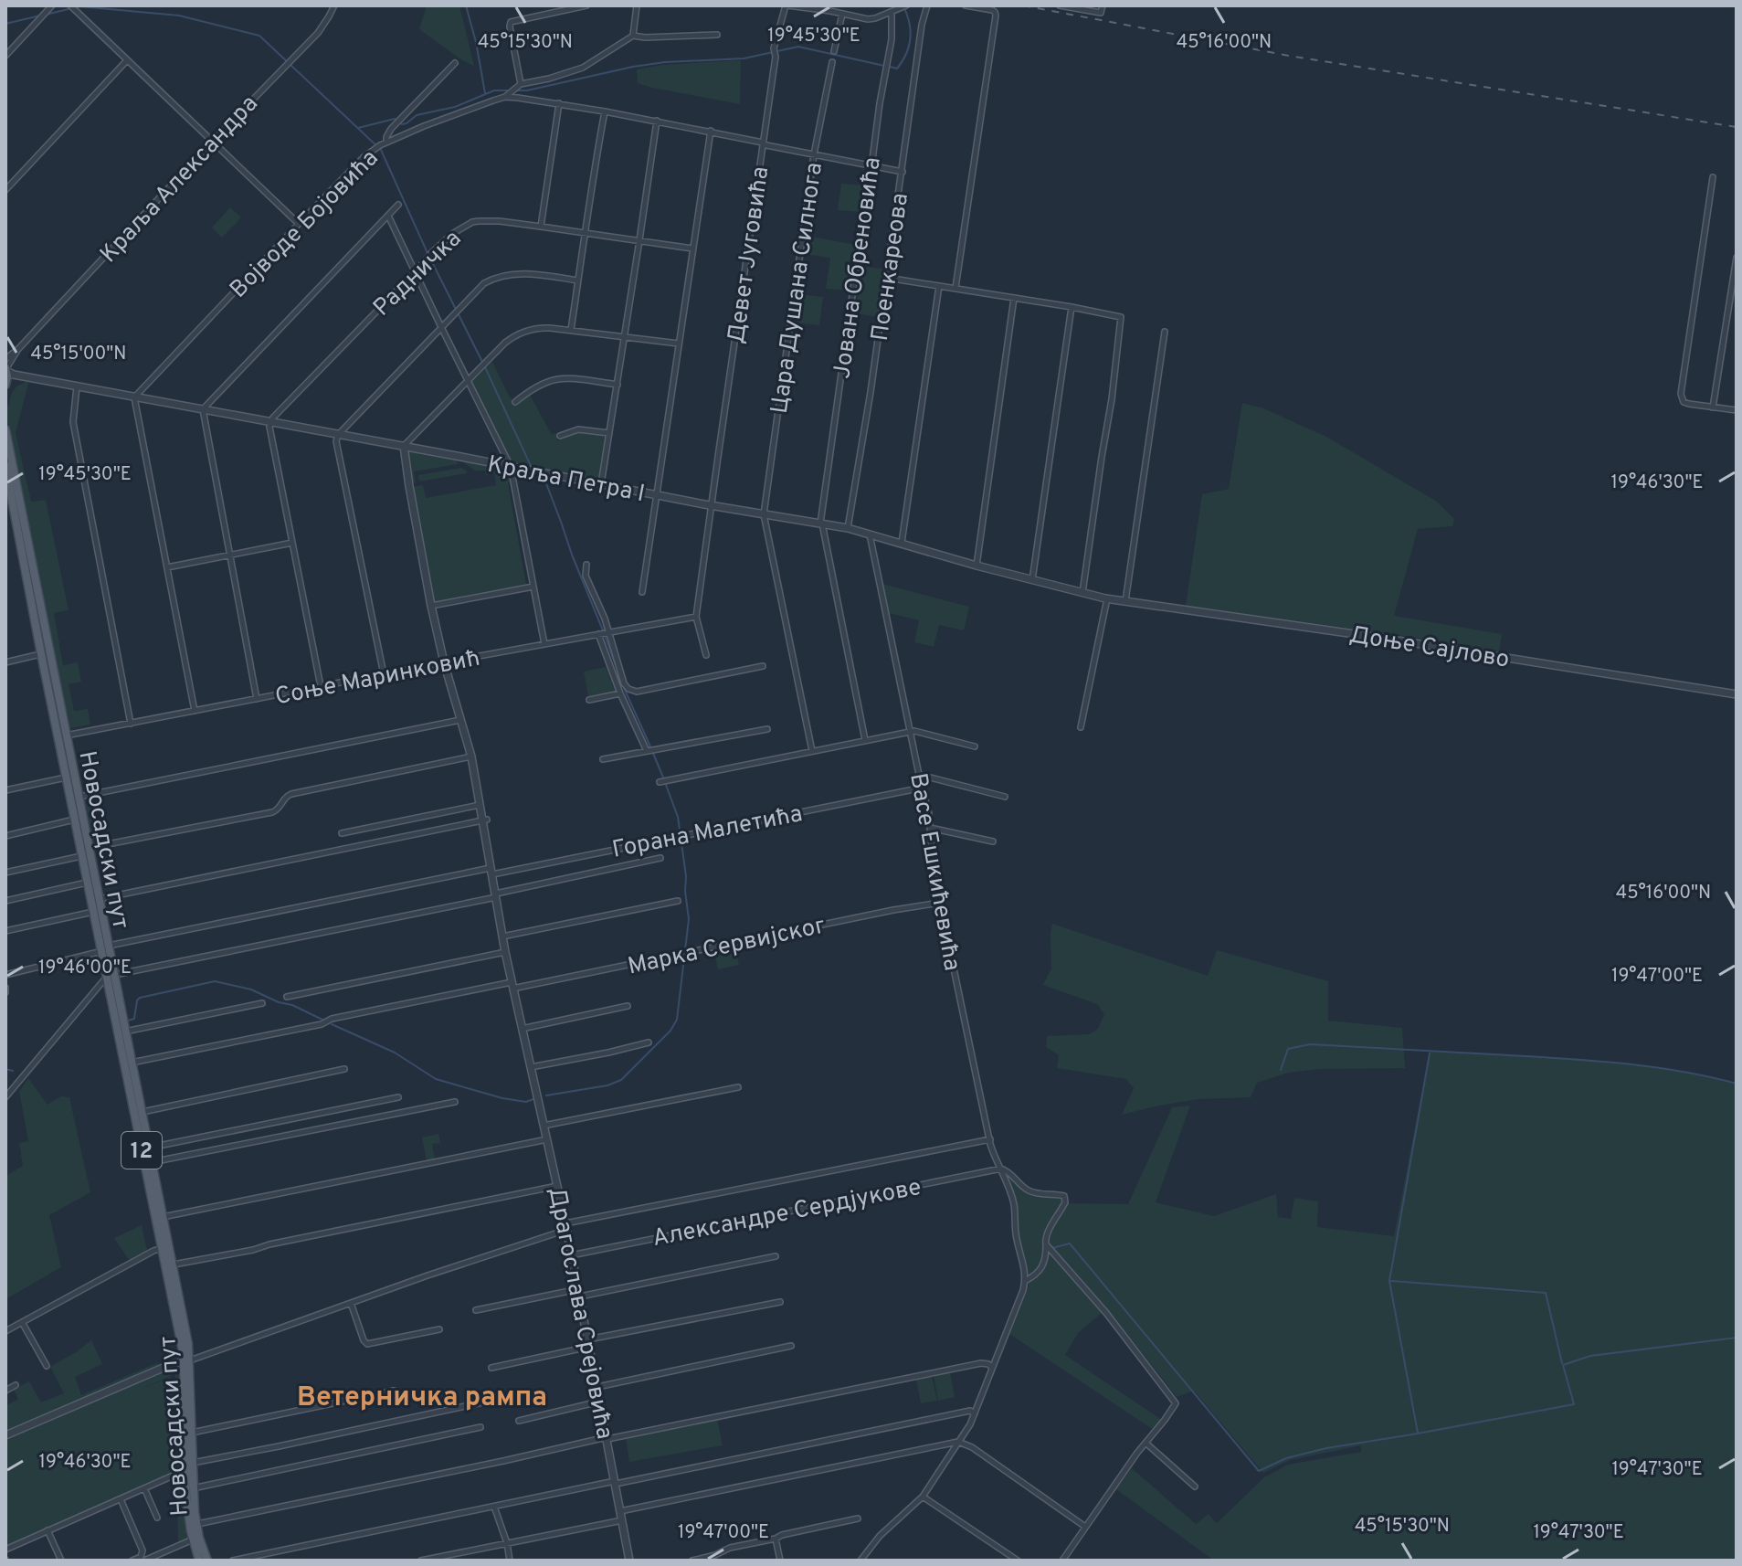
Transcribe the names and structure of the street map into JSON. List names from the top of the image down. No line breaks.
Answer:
{"streets":{"main road":["Новосадски пут","12"],"street":["Краља Александра","Војводе Бојовића","Девет Југовића","Поенкареова","Јована Обреновића","Радничка","Цара Душана Силнога","Краља Петра I","Доње Сајлово","Соње Маринковић","Горана Малетића","Васе Ешкићевића","Марка Сервијског","Александре Сердјукове","Драгослава Срејовића"]},"crossings":[["Војводе Бојовића","Краља Петра I"],["Девет Југовића","Краља Петра I"],["Девет Југовића","Соње Маринковић"],["Поенкареова","Краља Петра I"],["Јована Обреновића","Краља Петра I"],["Радничка","Краља Петра I"],["Цара Душана Силнога","Краља Петра I"],["Краља Петра I","Доње Сајлово"],["Краља Петра I","Васе Ешкићевића"],["Краља Петра I","Драгослава Срејовића"],["Соње Маринковић","Новосадски пут"],["Соње Маринковић","Драгослава Срејовића"],["Горана Малетића","Новосадски пут"],["Горана Малетића","Васе Ешкићевића"],["Горана Малетића","Драгослава Срејовића"],["Новосадски пут","Марка Сервијског"],["Васе Ешкићевића","Марка Сервијског"],["Васе Ешкићевића","Александре Сердјукове"],["Марка Сервијског","Драгослава Срејовића"],["Александре Сердјукове","Драгослава Срејовића"]],"districts":["Ветерничка рампа"],"coordinates":["19°45'30\"E","45°15'30\"N","45°16'00\"N","45°15'00\"N","19°46'30\"E","19°46'00\"E","19°47'00\"E","19°47'30\"E"]}
